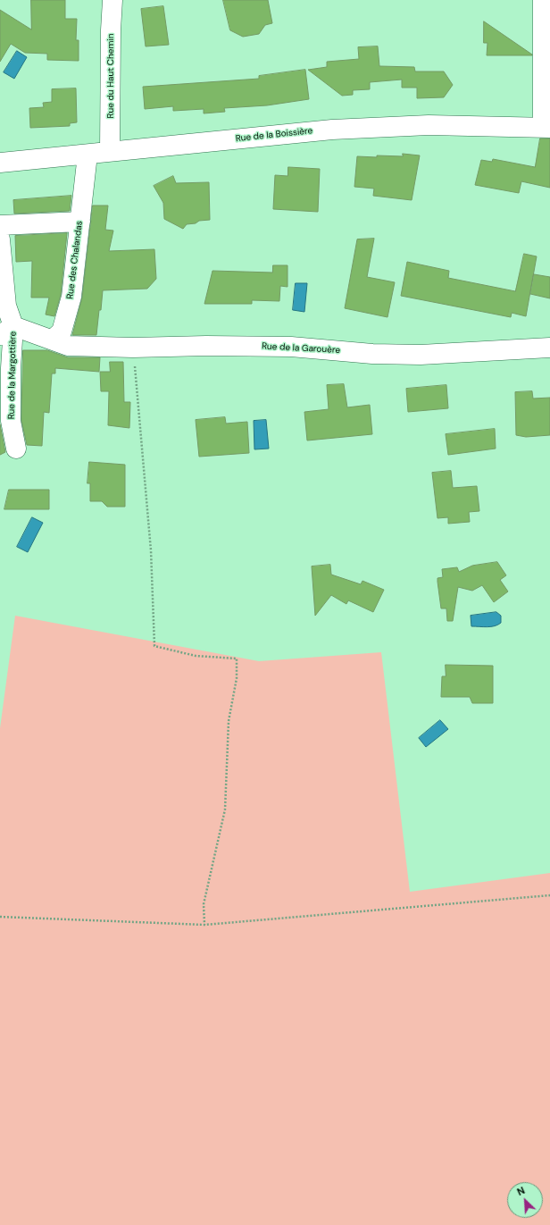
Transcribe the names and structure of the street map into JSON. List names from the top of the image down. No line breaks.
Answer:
{"streets":{"street":["Rue du Haut Chemin","Rue de la Boissière","Rue des Chalandas","Rue de la Garouère","Rue de la Margottière"]},"crossings":[["Rue du Haut Chemin","Rue de la Boissière"],["Rue de la Boissière","Rue des Chalandas"],["Rue des Chalandas","Rue de la Garouère"]],"north":"top left"}
